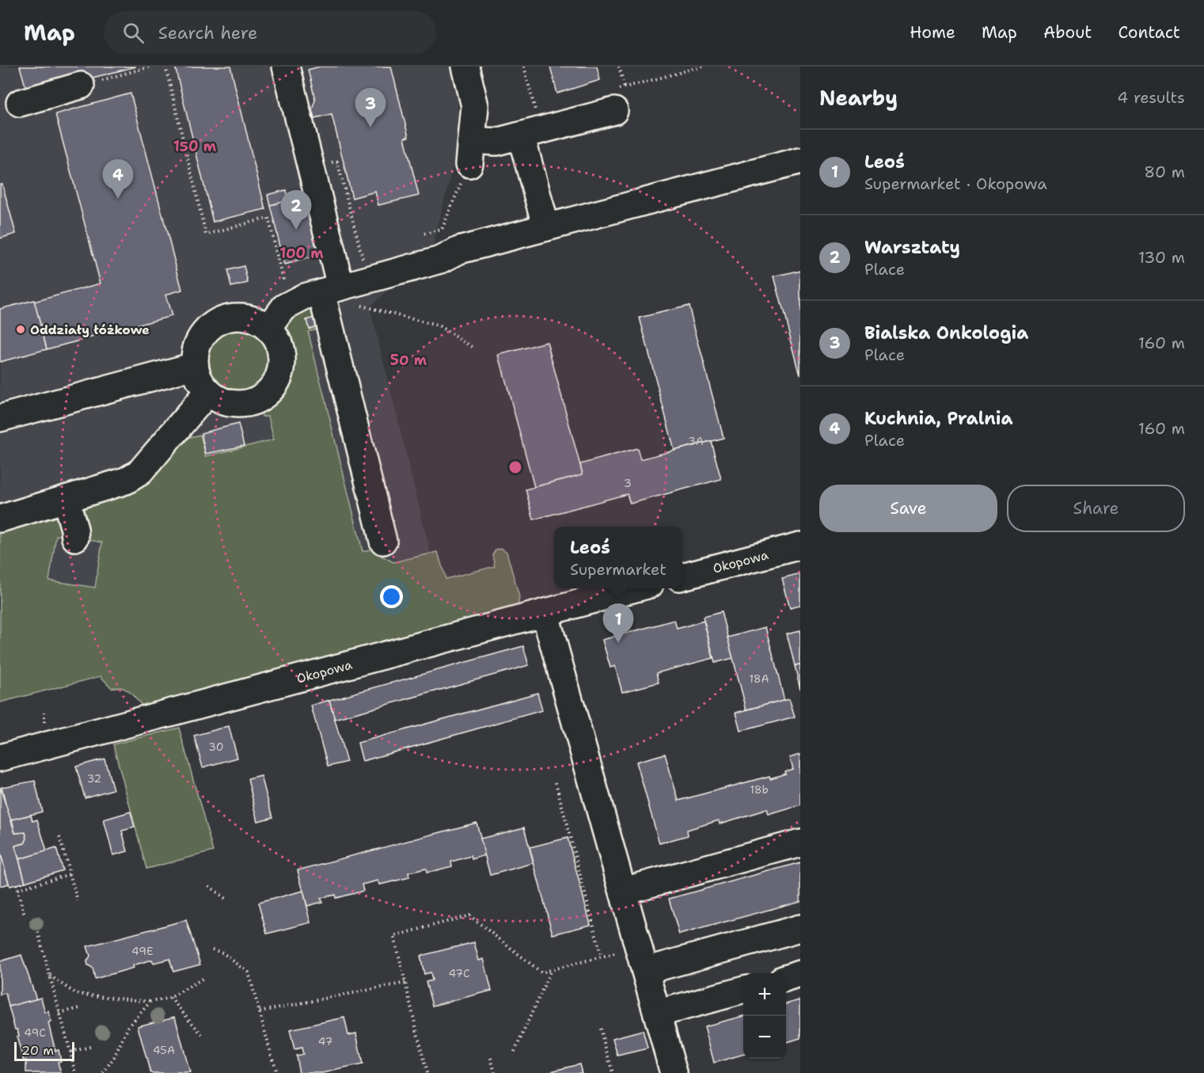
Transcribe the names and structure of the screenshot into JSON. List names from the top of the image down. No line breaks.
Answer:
{"streets":{"street":["Okopowa"]},"places":["Oddziały łóżkowe"],"house_numbers":["3A","3","18A","30","32","18b","49E","47C","49C","47","45A"],"scale_bar":"20 m","page":{"header":"Map","search":"Search here","nav":["Home","Map","About","Contact"],"heading":["Nearby","4 results"],"pins":["3","4","2","1"],"list":[{"mark":"1","name":"Leoś","note":"Supermarket · Okopowa","value":"80 m"},{"mark":"2","name":"Warsztaty","note":"Place","value":"130 m"},{"mark":"3","name":"Bialska Onkologia","note":"Place","value":"160 m"},{"mark":"4","name":"Kuchnia, Pralnia","note":"Place","value":"160 m"}],"buttons":["Save","Share"],"popup":["Leoś","Supermarket"],"map_buttons":["+","−"],"scale":"20 m"},"rings":["150 m","100 m","50 m"]}
